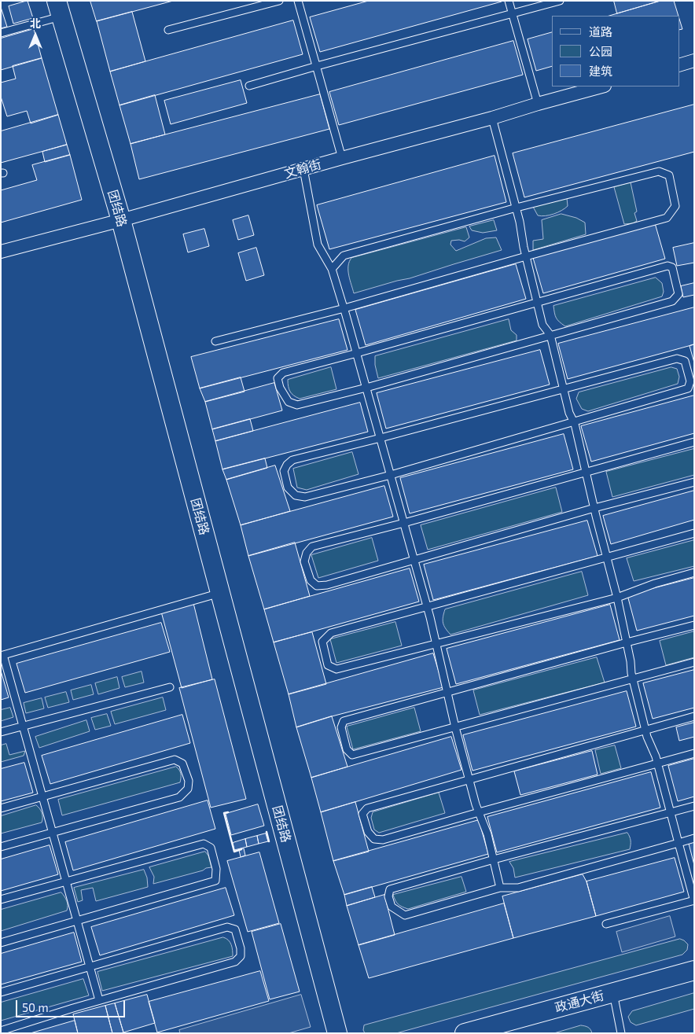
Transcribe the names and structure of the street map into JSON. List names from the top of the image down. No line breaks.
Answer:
{"streets":{"street":["文翰街","团结路","政通大街"]},"crossings":[["文翰街","团结路"]],"legend":["道路","公园","建筑"],"scale_bar":"50 m","north":"top"}
